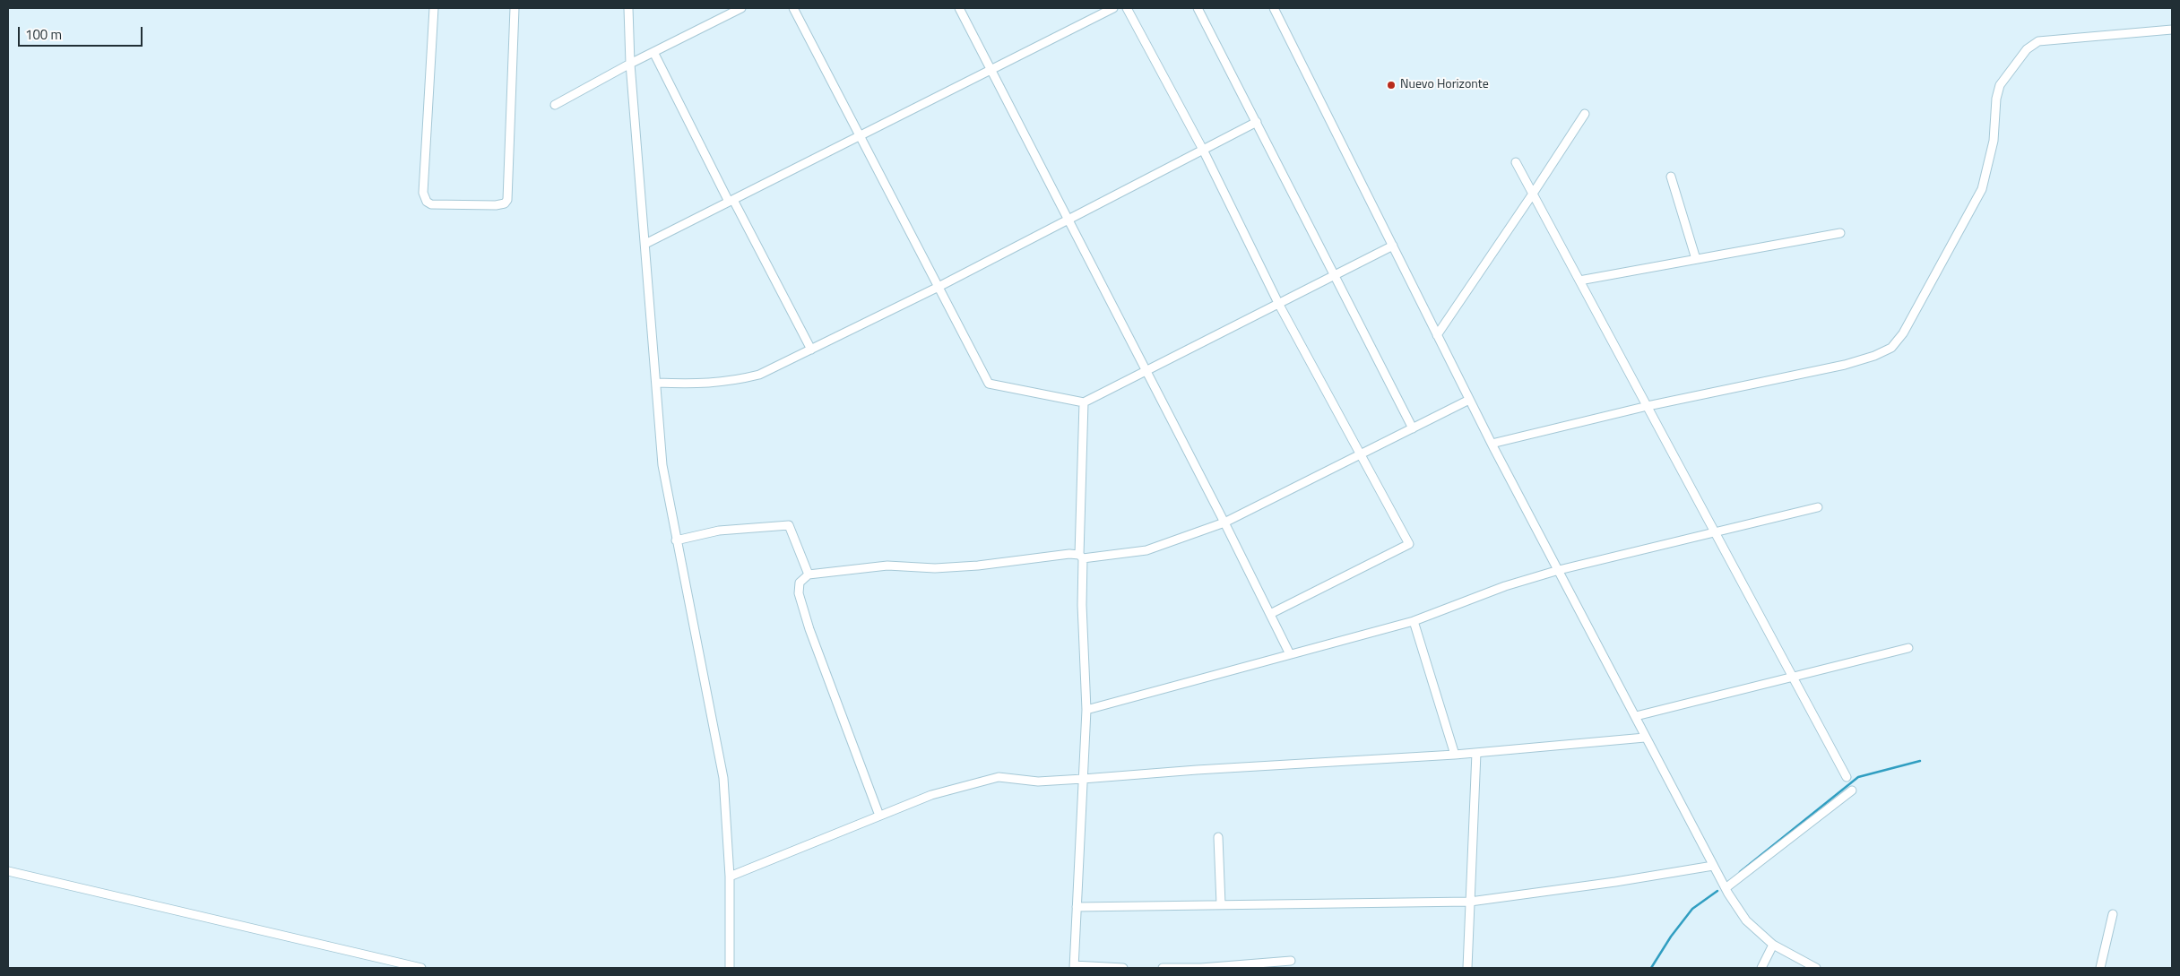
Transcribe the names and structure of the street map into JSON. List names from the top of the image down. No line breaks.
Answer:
{"places":["Nuevo Horizonte"],"scale_bar":"100 m"}
